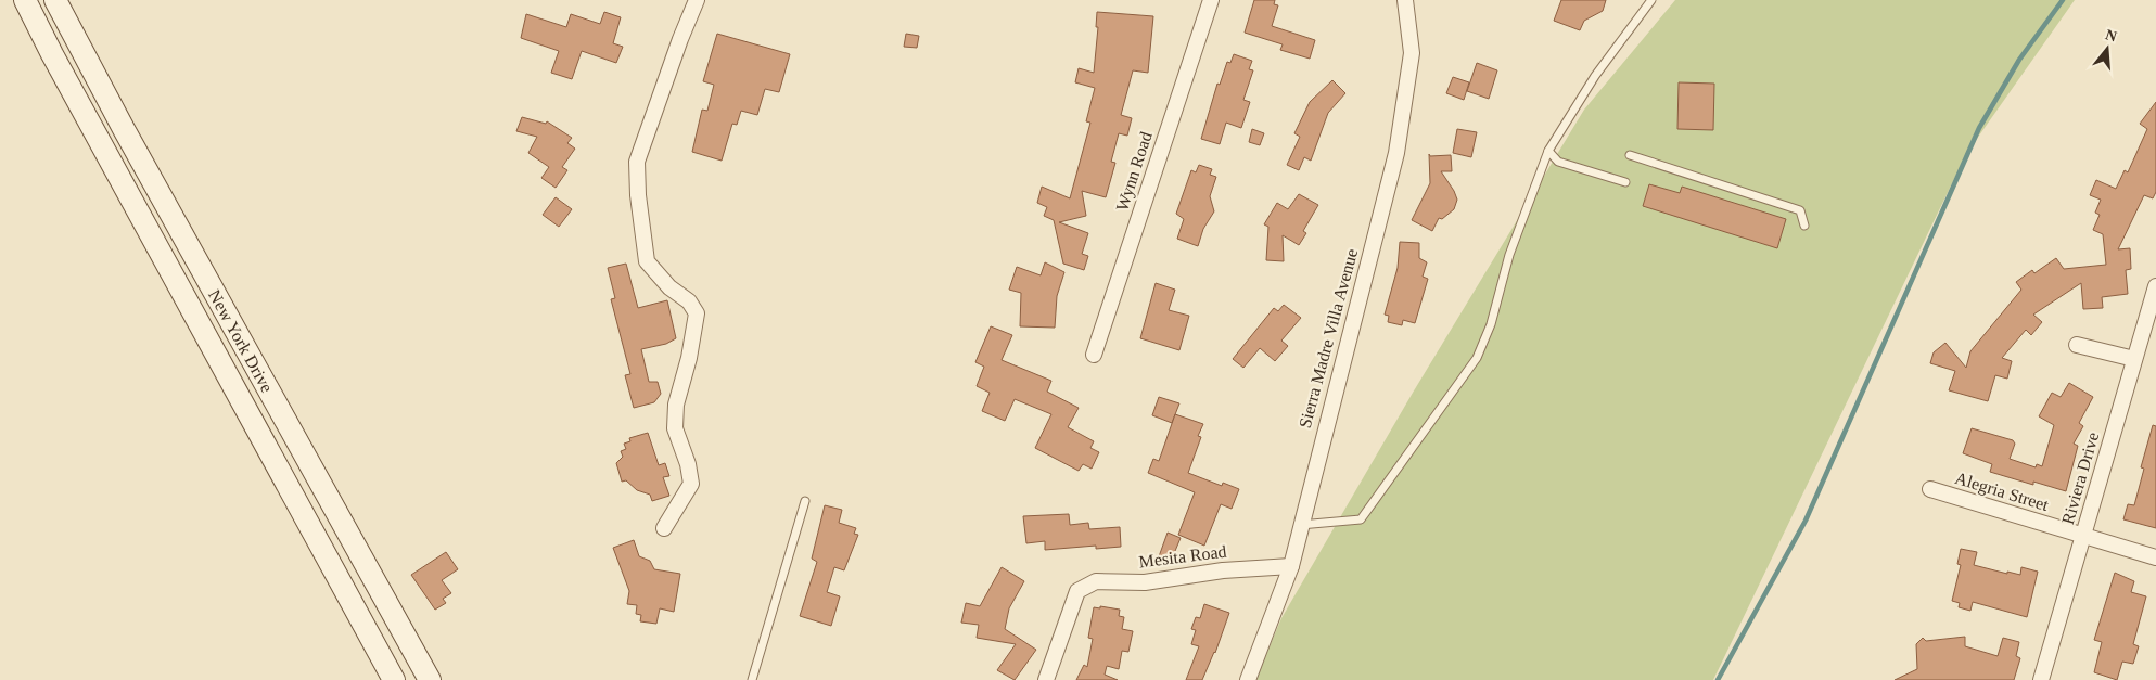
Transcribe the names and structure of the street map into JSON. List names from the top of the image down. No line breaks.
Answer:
{"streets":{"main road":["New York Drive"],"street":["Wynn Road","Sierra Madre Villa Avenue","Riviera Drive","Alegria Street","Mesita Road"]},"crossings":[["Sierra Madre Villa Avenue","Mesita Road"],["Riviera Drive","Alegria Street"]],"north":"top"}
